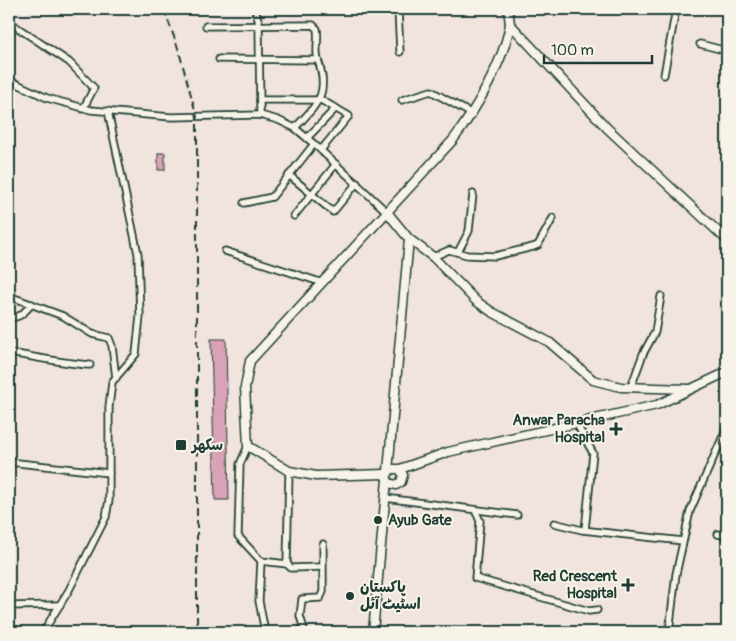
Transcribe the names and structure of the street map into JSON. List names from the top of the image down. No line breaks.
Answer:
{"places":{"health":["Anwar Paracha Hospital","Red Crescent Hospital"],"transit":["سكهر"],"other":["Ayub Gate","پاکستان اسٹیٹ آئل"]},"scale_bar":"100 m"}
